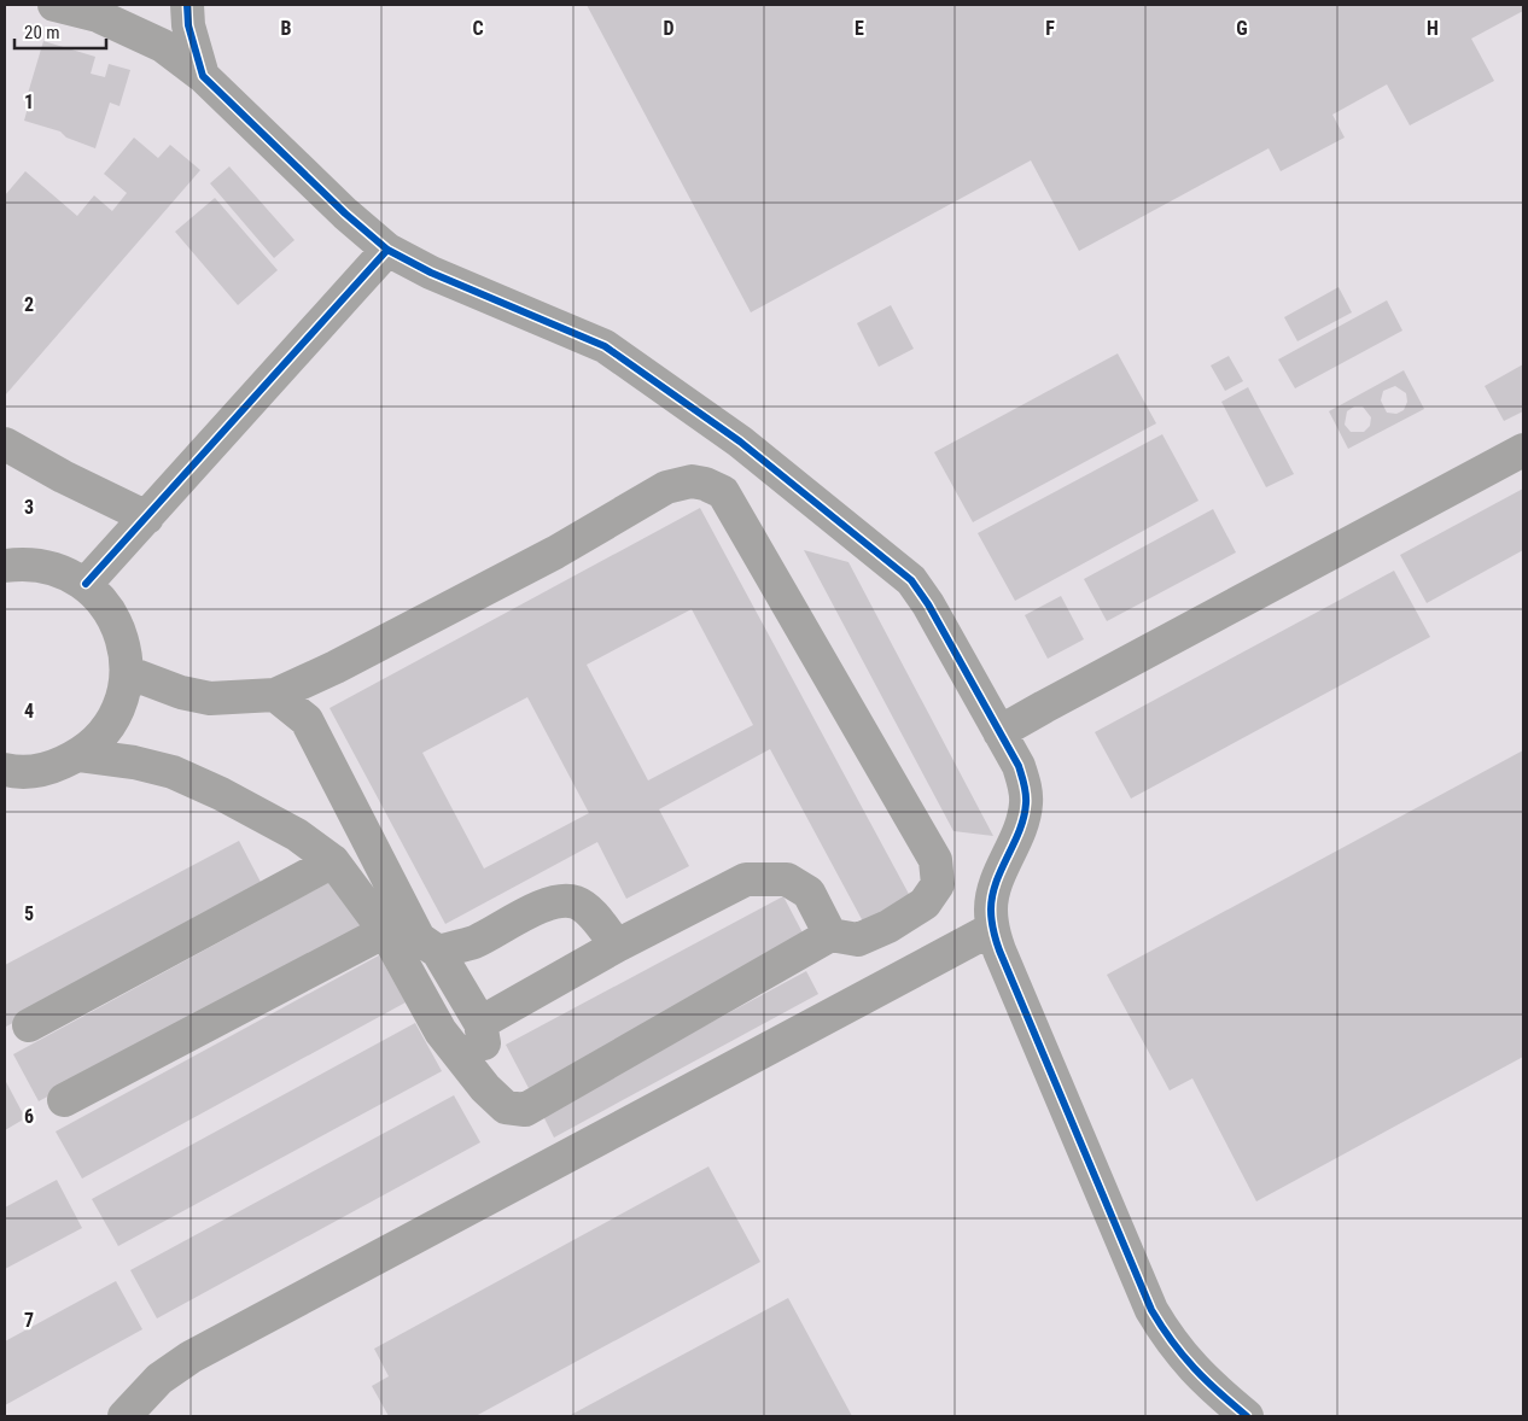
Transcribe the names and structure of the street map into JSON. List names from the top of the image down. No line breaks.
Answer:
{"scale_bar":"20 m","grid":{"columns":["B","C","D","E","F","G","H"],"rows":["1","2","3","4","5","6","7"]}}
